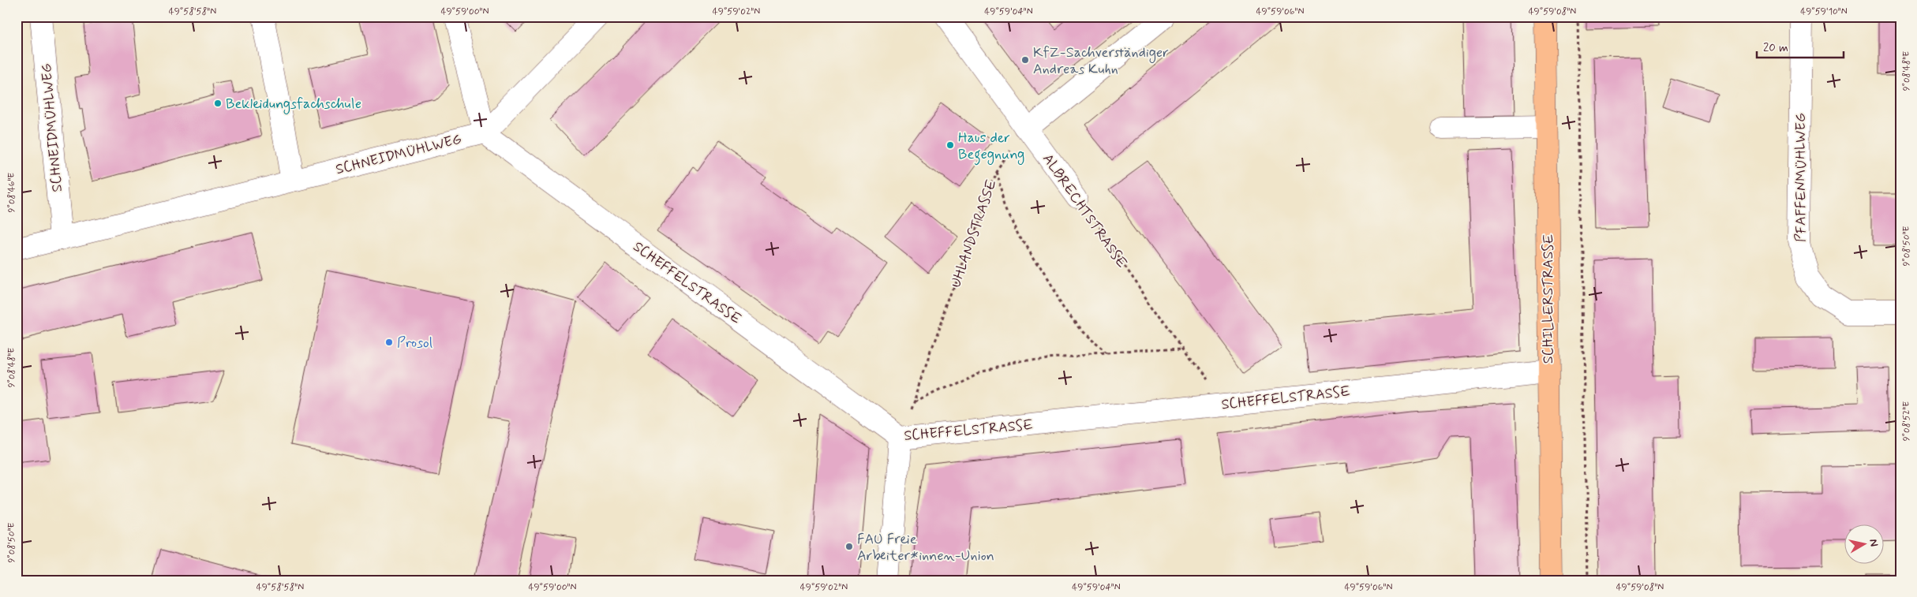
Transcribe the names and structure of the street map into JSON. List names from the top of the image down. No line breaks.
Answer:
{"streets":{"main road":["SCHILLERSTRASSE"],"street":["SCHNEIDMÜHLWEG","PFAFFENMÜHLWEG","ALBRECHTSTRASSE","SCHEFFELSTRASSE"],"path":["UHLANDSTRASSE"]},"crossings":[["SCHNEIDMÜHLWEG","SCHEFFELSTRASSE"],["ALBRECHTSTRASSE","UHLANDSTRASSE"],["ALBRECHTSTRASSE","SCHEFFELSTRASSE"],["SCHEFFELSTRASSE","SCHILLERSTRASSE"]],"places":["KfZ-Sachverständiger Andreas Kuhn","Bekleidungsfachschule","Haus der Begegnung","Prosol","FAU Freie Arbeiter*innen-Union"],"scale_bar":"20 m","north":"right","coordinates":["49°58'58\"N","49°59'00\"N","49°59'02\"N","49°59'04\"N","49°59'06\"N","49°59'08\"N","49°59'10\"N","9°08'48\"E","9°08'46\"E","9°08'50\"E","9°08'52\"E"]}
